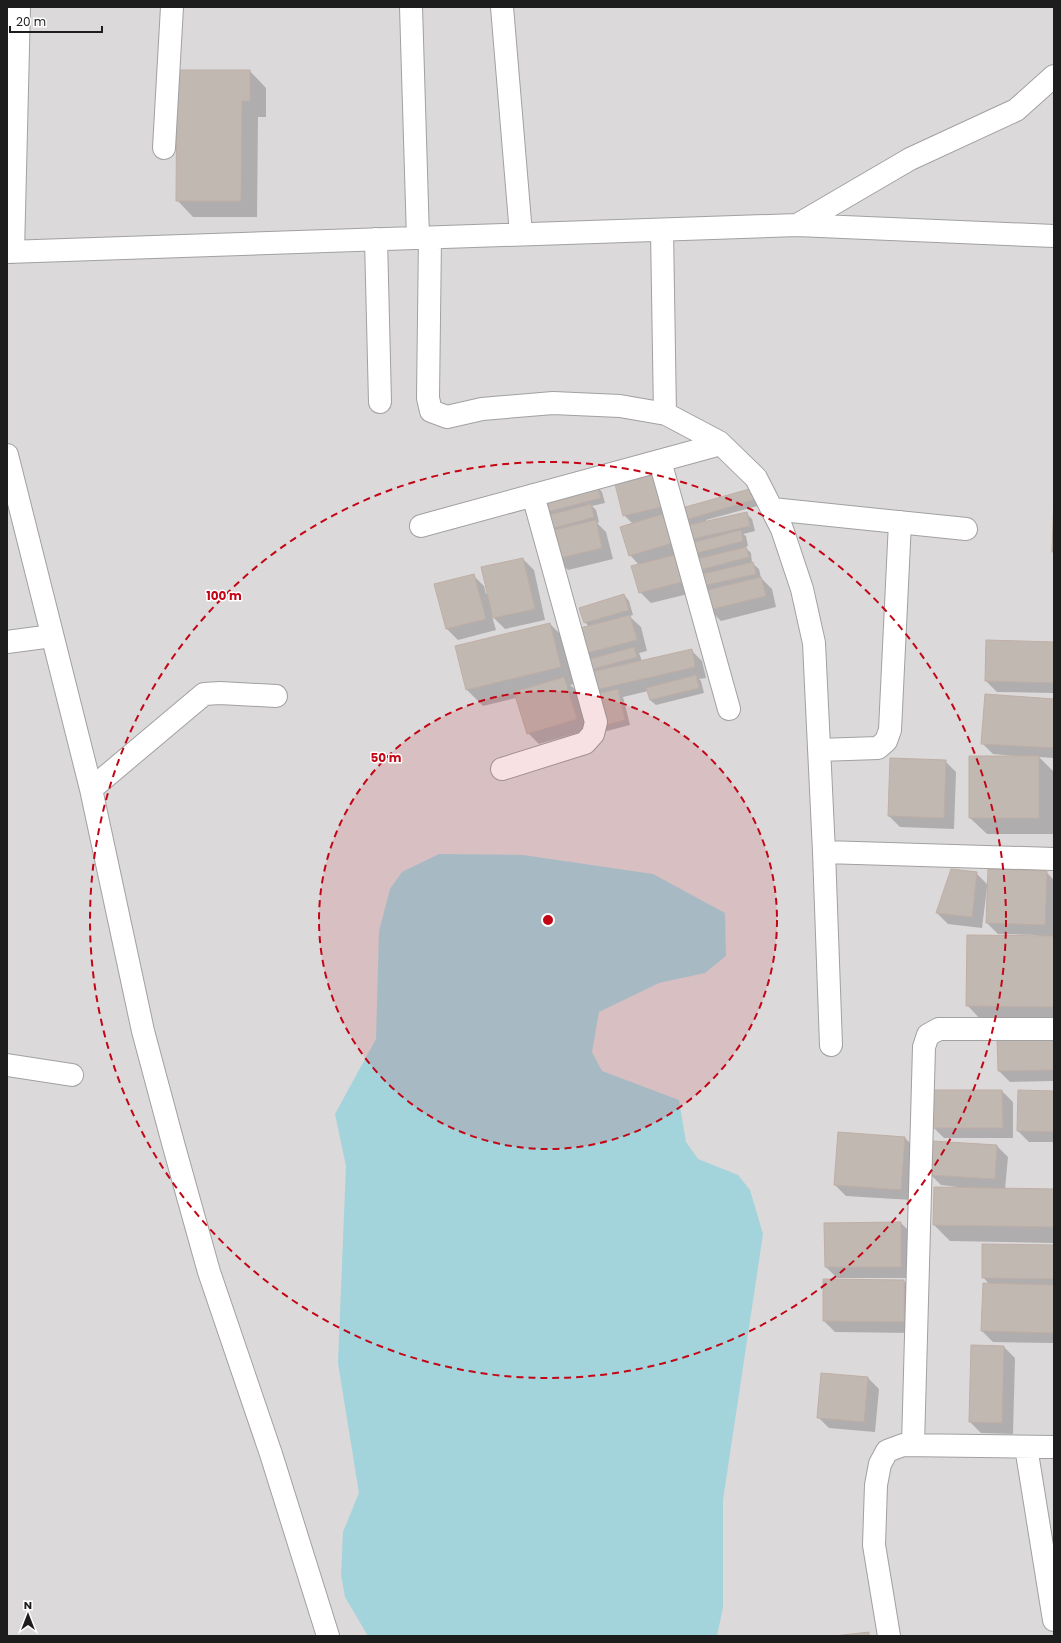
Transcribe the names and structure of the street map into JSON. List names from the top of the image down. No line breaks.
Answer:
{"scale_bar":"20 m","north":"top","rings":["100 m","50 m"]}
